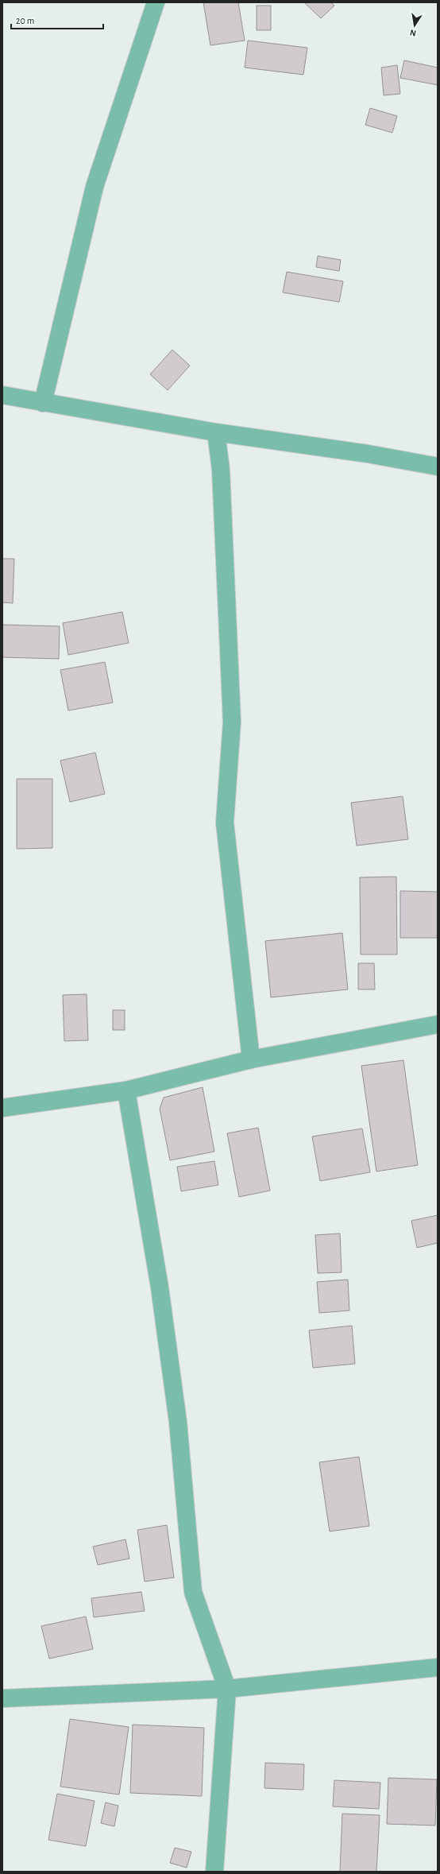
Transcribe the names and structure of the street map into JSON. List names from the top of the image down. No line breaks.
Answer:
{"scale_bar":"20 m","north":"bottom"}
